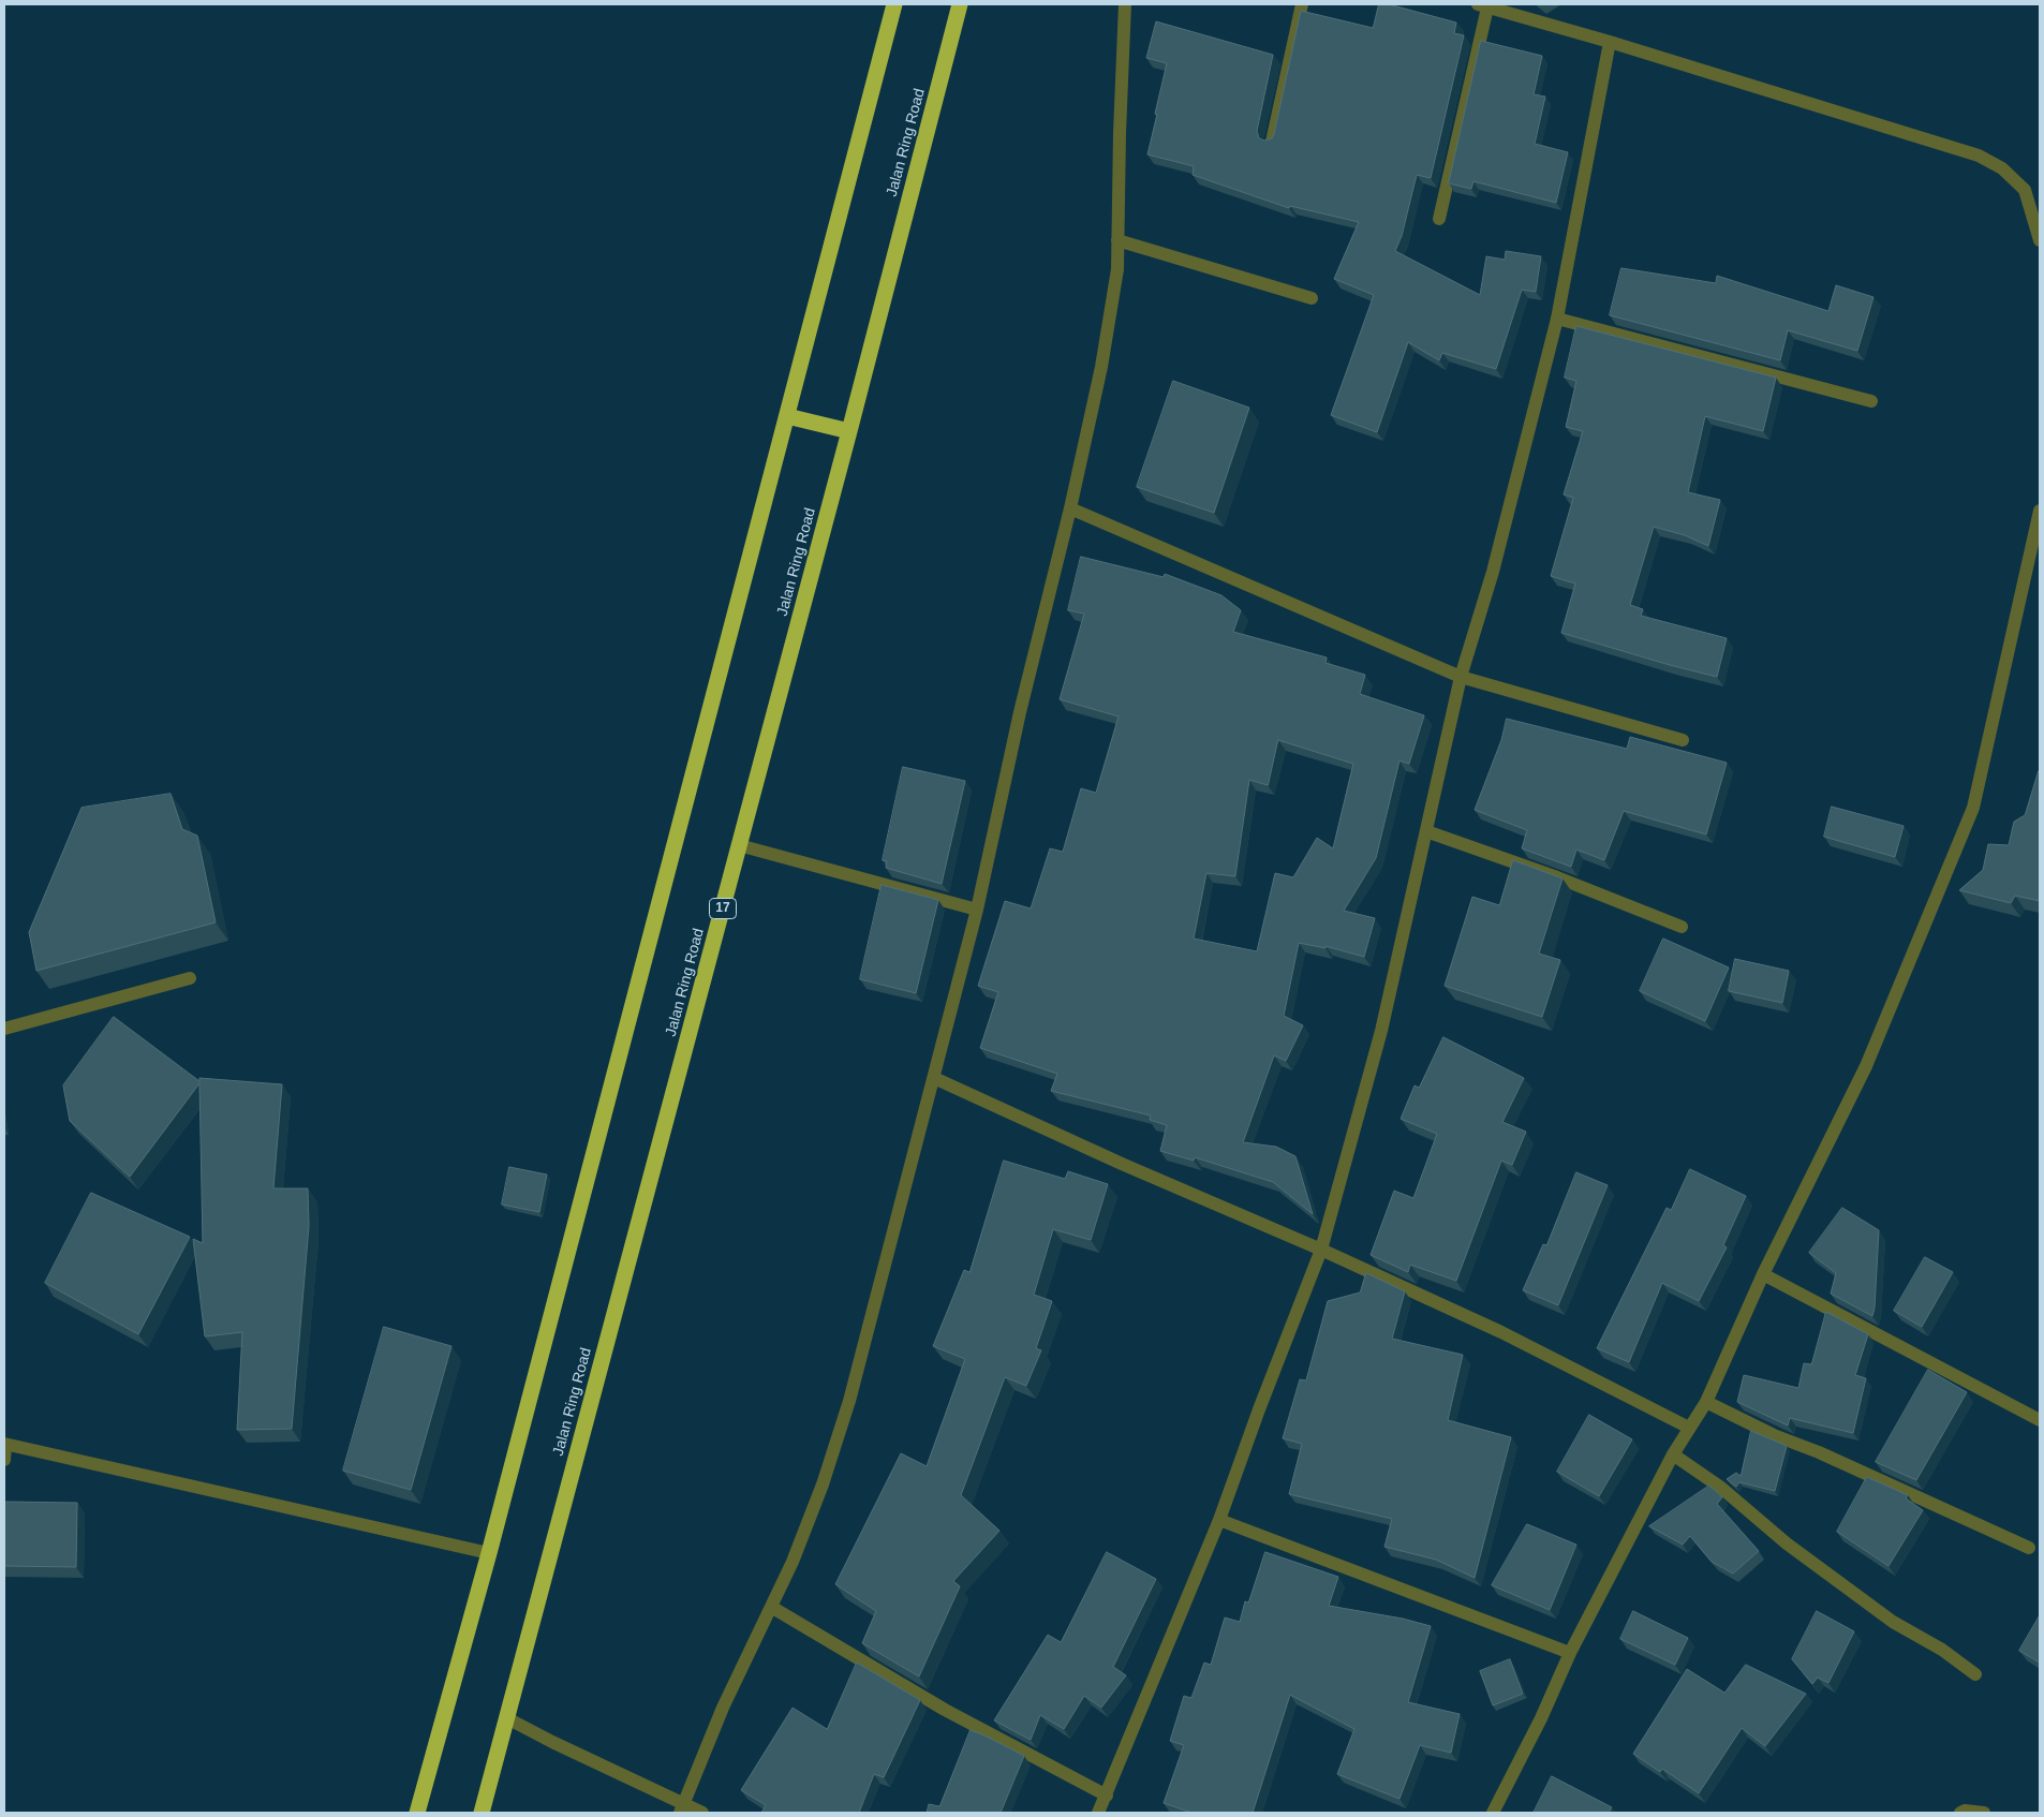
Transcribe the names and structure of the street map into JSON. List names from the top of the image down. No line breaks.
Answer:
{"streets":{"highway":["Jalan Ring Road","17"]}}
